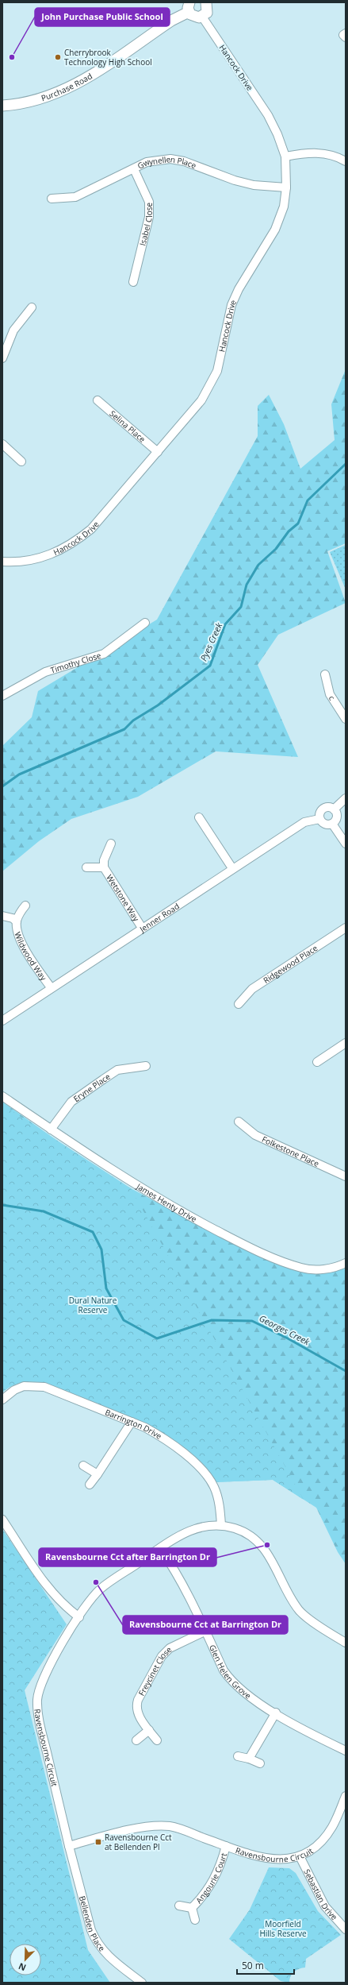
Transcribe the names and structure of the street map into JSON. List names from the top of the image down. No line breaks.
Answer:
{"streets":{"main road":["Purchase Road"],"street":["Hancock Drive","Gwynellen Place","Isabel Close","Selina Place","Timothy Close","c","Wetstone Way","Jenner Road","Wildwood Way","Ridgewood Place","Eryne Place","Folkestone Place","James Henty Drive","Barrington Drive","Glen Helen Grove","Freycinet Close","Ravensbourne Circuit","Angourie Court","Sebastian Drive","Bellenden Place"]},"crossings":[["Hancock Drive","Gwynellen Place"],["Hancock Drive","Selina Place"],["Gwynellen Place","Isabel Close"],["Wetstone Way","Jenner Road"],["Jenner Road","Wildwood Way"],["Eryne Place","James Henty Drive"],["Barrington Drive","Ravensbourne Circuit"],["Glen Helen Grove","Freycinet Close"],["Glen Helen Grove","Ravensbourne Circuit"],["Ravensbourne Circuit","Angourie Court"],["Ravensbourne Circuit","Sebastian Drive"],["Ravensbourne Circuit","Bellenden Place"]],"water":["Pyes Creek","Georges Creek"],"parks":["Dural Nature Reserve","Moorfield Hills Reserve"],"places":{"other":["John Purchase Public School","Cherrybrook Technology High School","Ravensbourne Cct after Barrington Dr","Ravensbourne Cct at Barrington Dr"],"transit":["Ravensbourne Cct at Bellenden Pl"]},"scale_bar":"50 m","north":"bottom left"}
